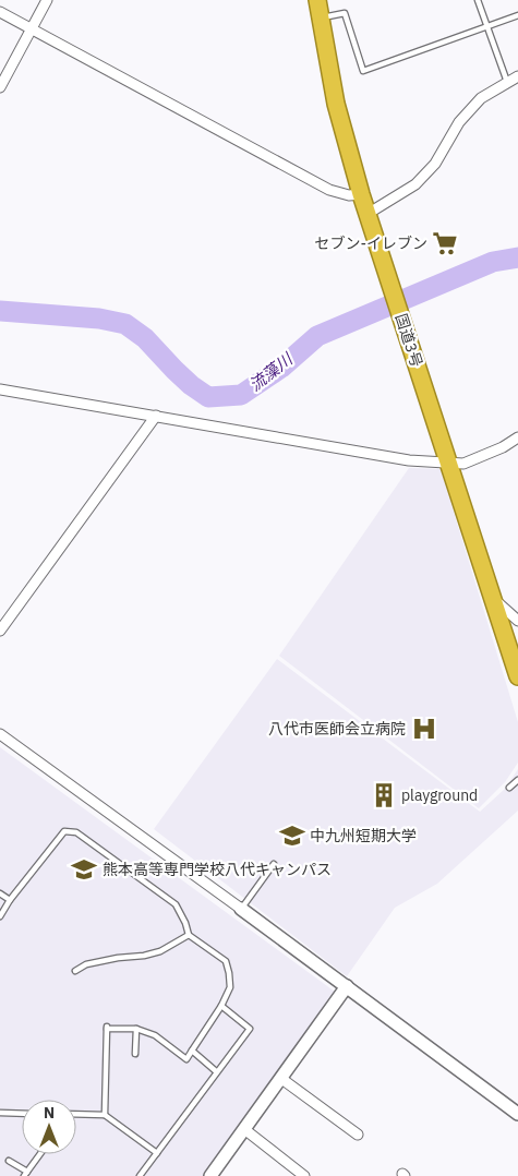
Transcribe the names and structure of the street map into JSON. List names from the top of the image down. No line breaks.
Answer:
{"streets":{"highway":["国道3号"]},"water":["流藻川"],"places":{"supermarket":["セブン-イレブン"],"hospital":["八代市医師会立病院"],"building":["playground"],"school or university":["中九州短期大学","熊本高等専門学校八代キャンパス"]},"north":"top"}
